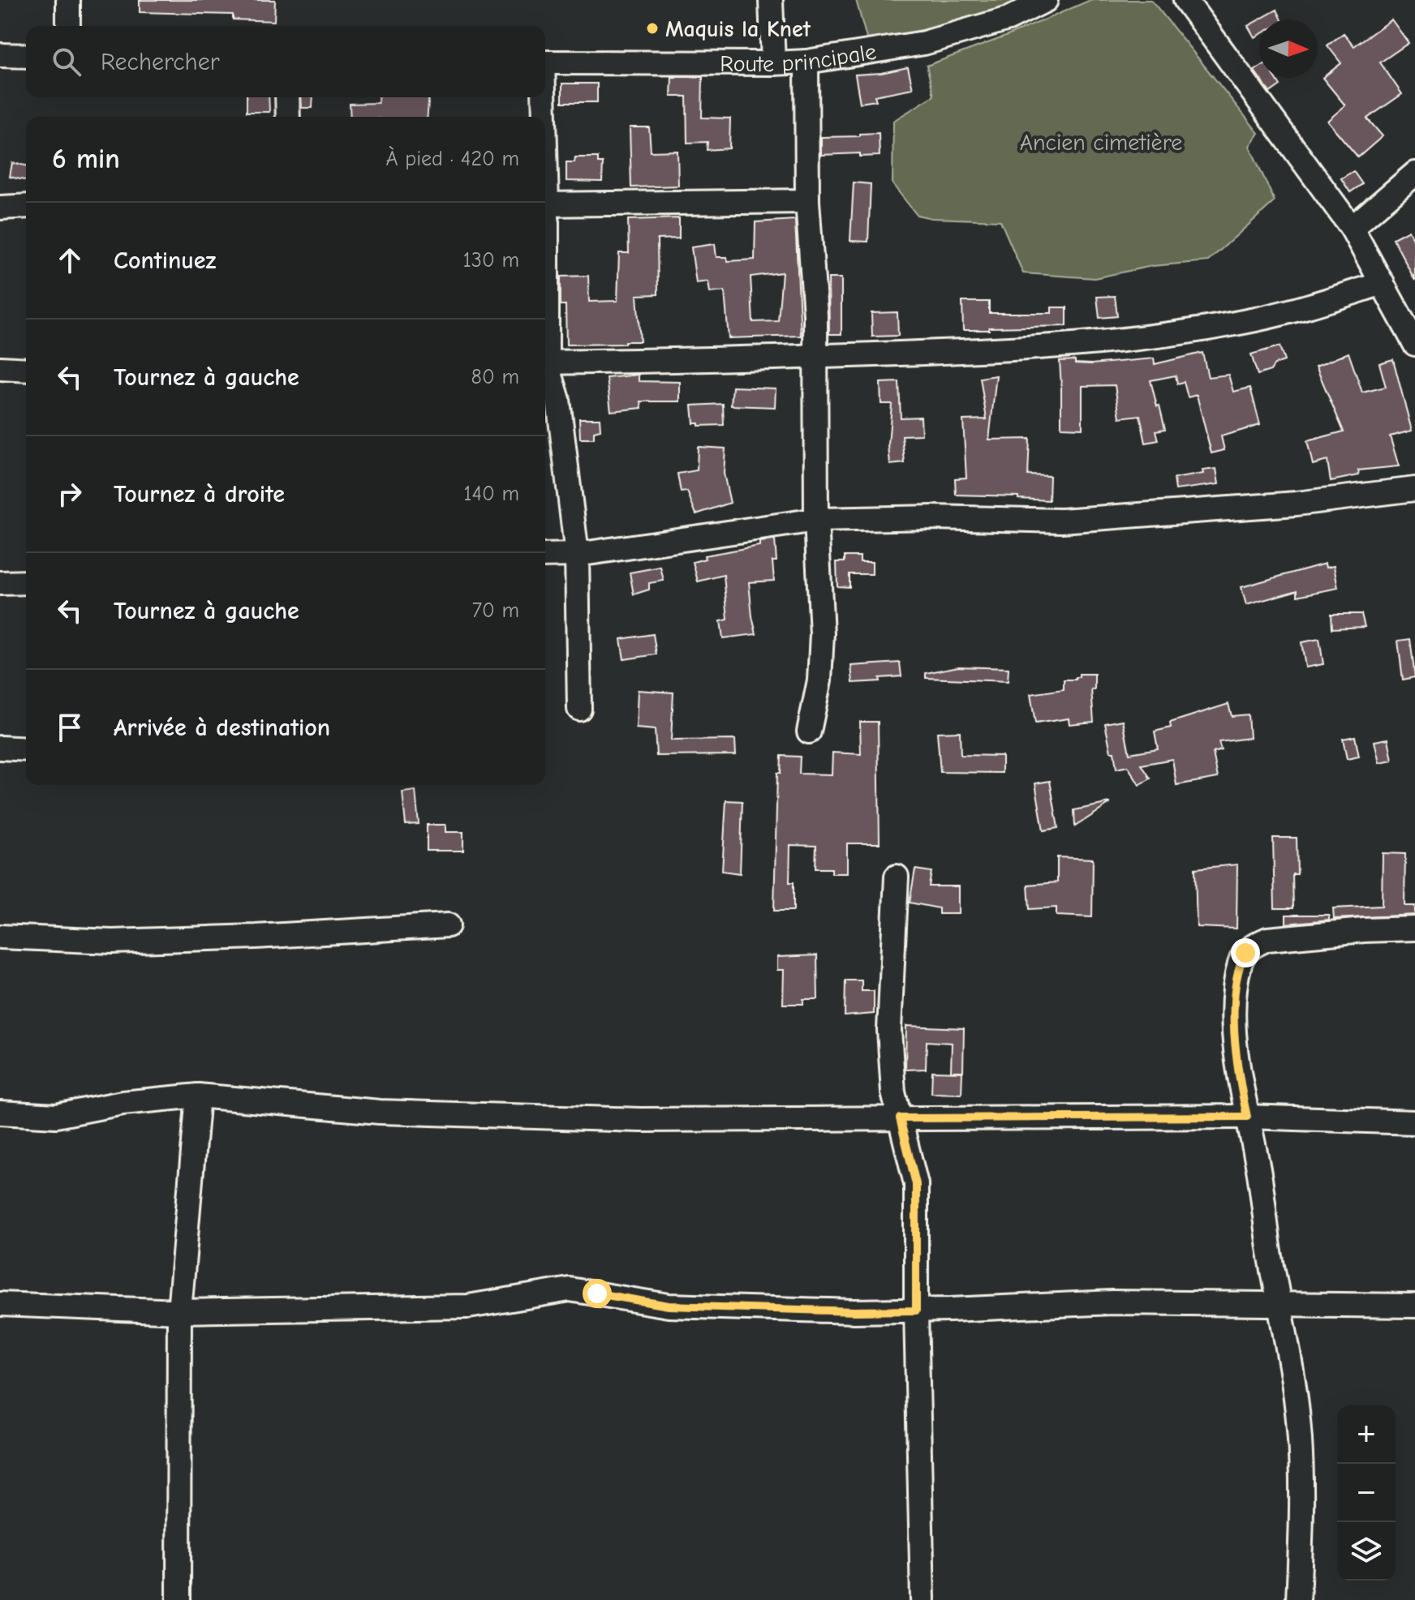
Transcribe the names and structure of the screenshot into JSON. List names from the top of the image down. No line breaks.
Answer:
{"streets":{"street":["Route principale"]},"parks":["Ancien cimetière"],"places":["Maquis la Knet"],"north":"right","page":{"search":"Rechercher","heading":["6 min","À pied · 420 m"],"list":[["Continuez","130 m"],["Tournez à gauche","80 m"],["Tournez à droite","140 m"],["Tournez à gauche","70 m"],"Arrivée à destination"],"map_buttons":["+","−"]}}
